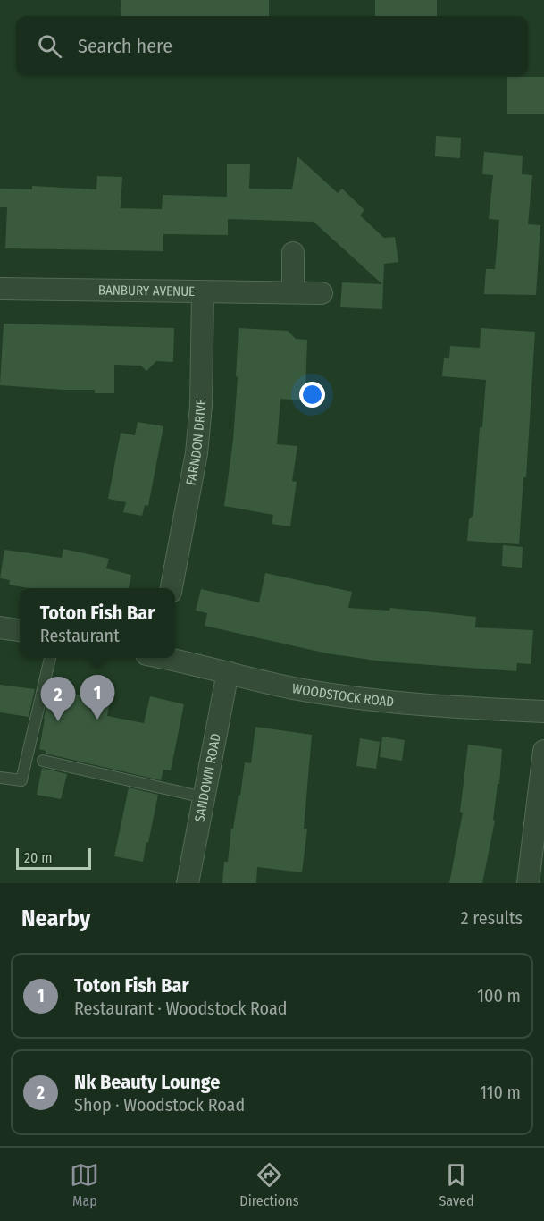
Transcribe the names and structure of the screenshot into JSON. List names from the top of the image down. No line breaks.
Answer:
{"streets":{"street":["BANBURY AVENUE","FARNDON DRIVE","WOODSTOCK ROAD","SANDOWN ROAD"]},"crossings":[["BANBURY AVENUE","FARNDON DRIVE"],["WOODSTOCK ROAD","SANDOWN ROAD"]],"scale_bar":"20 m","page":{"search":"Search here","popup":["Toton Fish Bar","Restaurant"],"pins":["1","2"],"scale":"20 m","heading":["Nearby","2 results"],"list":[{"mark":"1","name":"Toton Fish Bar","note":"Restaurant · Woodstock Road","value":"100 m"},{"mark":"2","name":"Nk Beauty Lounge","note":"Shop · Woodstock Road","value":"110 m"}],"nav":["Map","Directions","Saved"]}}
